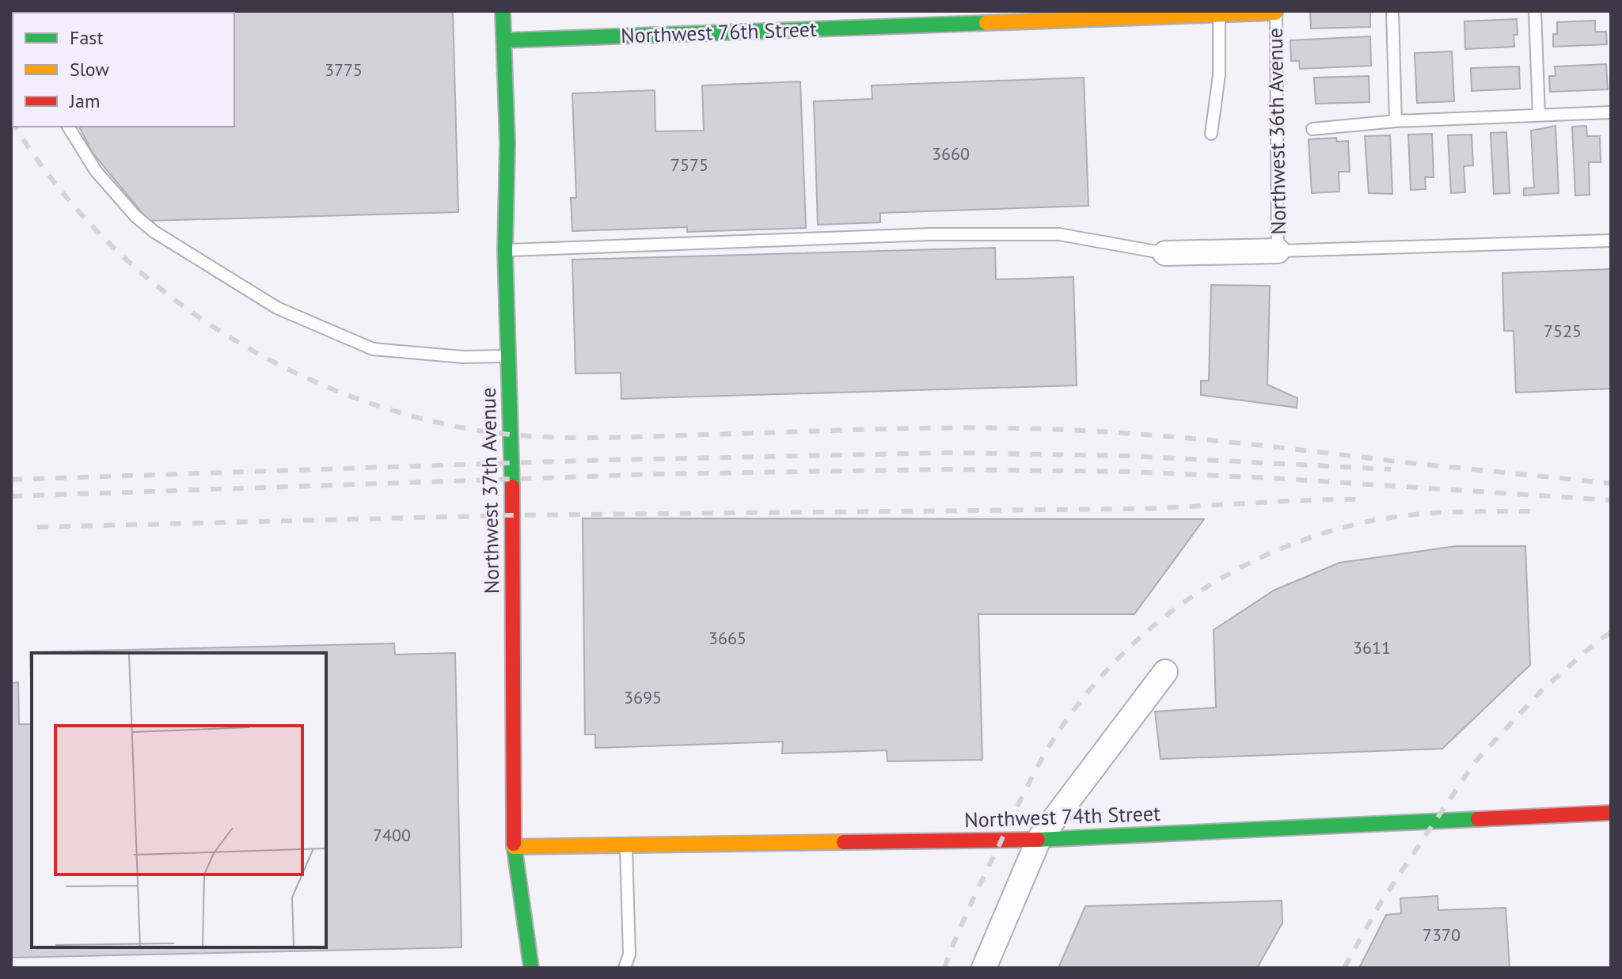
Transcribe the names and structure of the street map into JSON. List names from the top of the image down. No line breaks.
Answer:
{"streets":{"street":["Northwest 76th Street","Northwest 37th Avenue","Northwest 74th Street"],"lane":["Northwest 36th Avenue"]},"crossings":[["Northwest 76th Street","Northwest 36th Avenue"],["Northwest 76th Street","Northwest 37th Avenue"],["Northwest 37th Avenue","Northwest 74th Street"]],"house_numbers":["3775","3660","7575","7525","3665","3611","3695","7400","7370"],"legend":["Fast","Slow","Jam"]}
